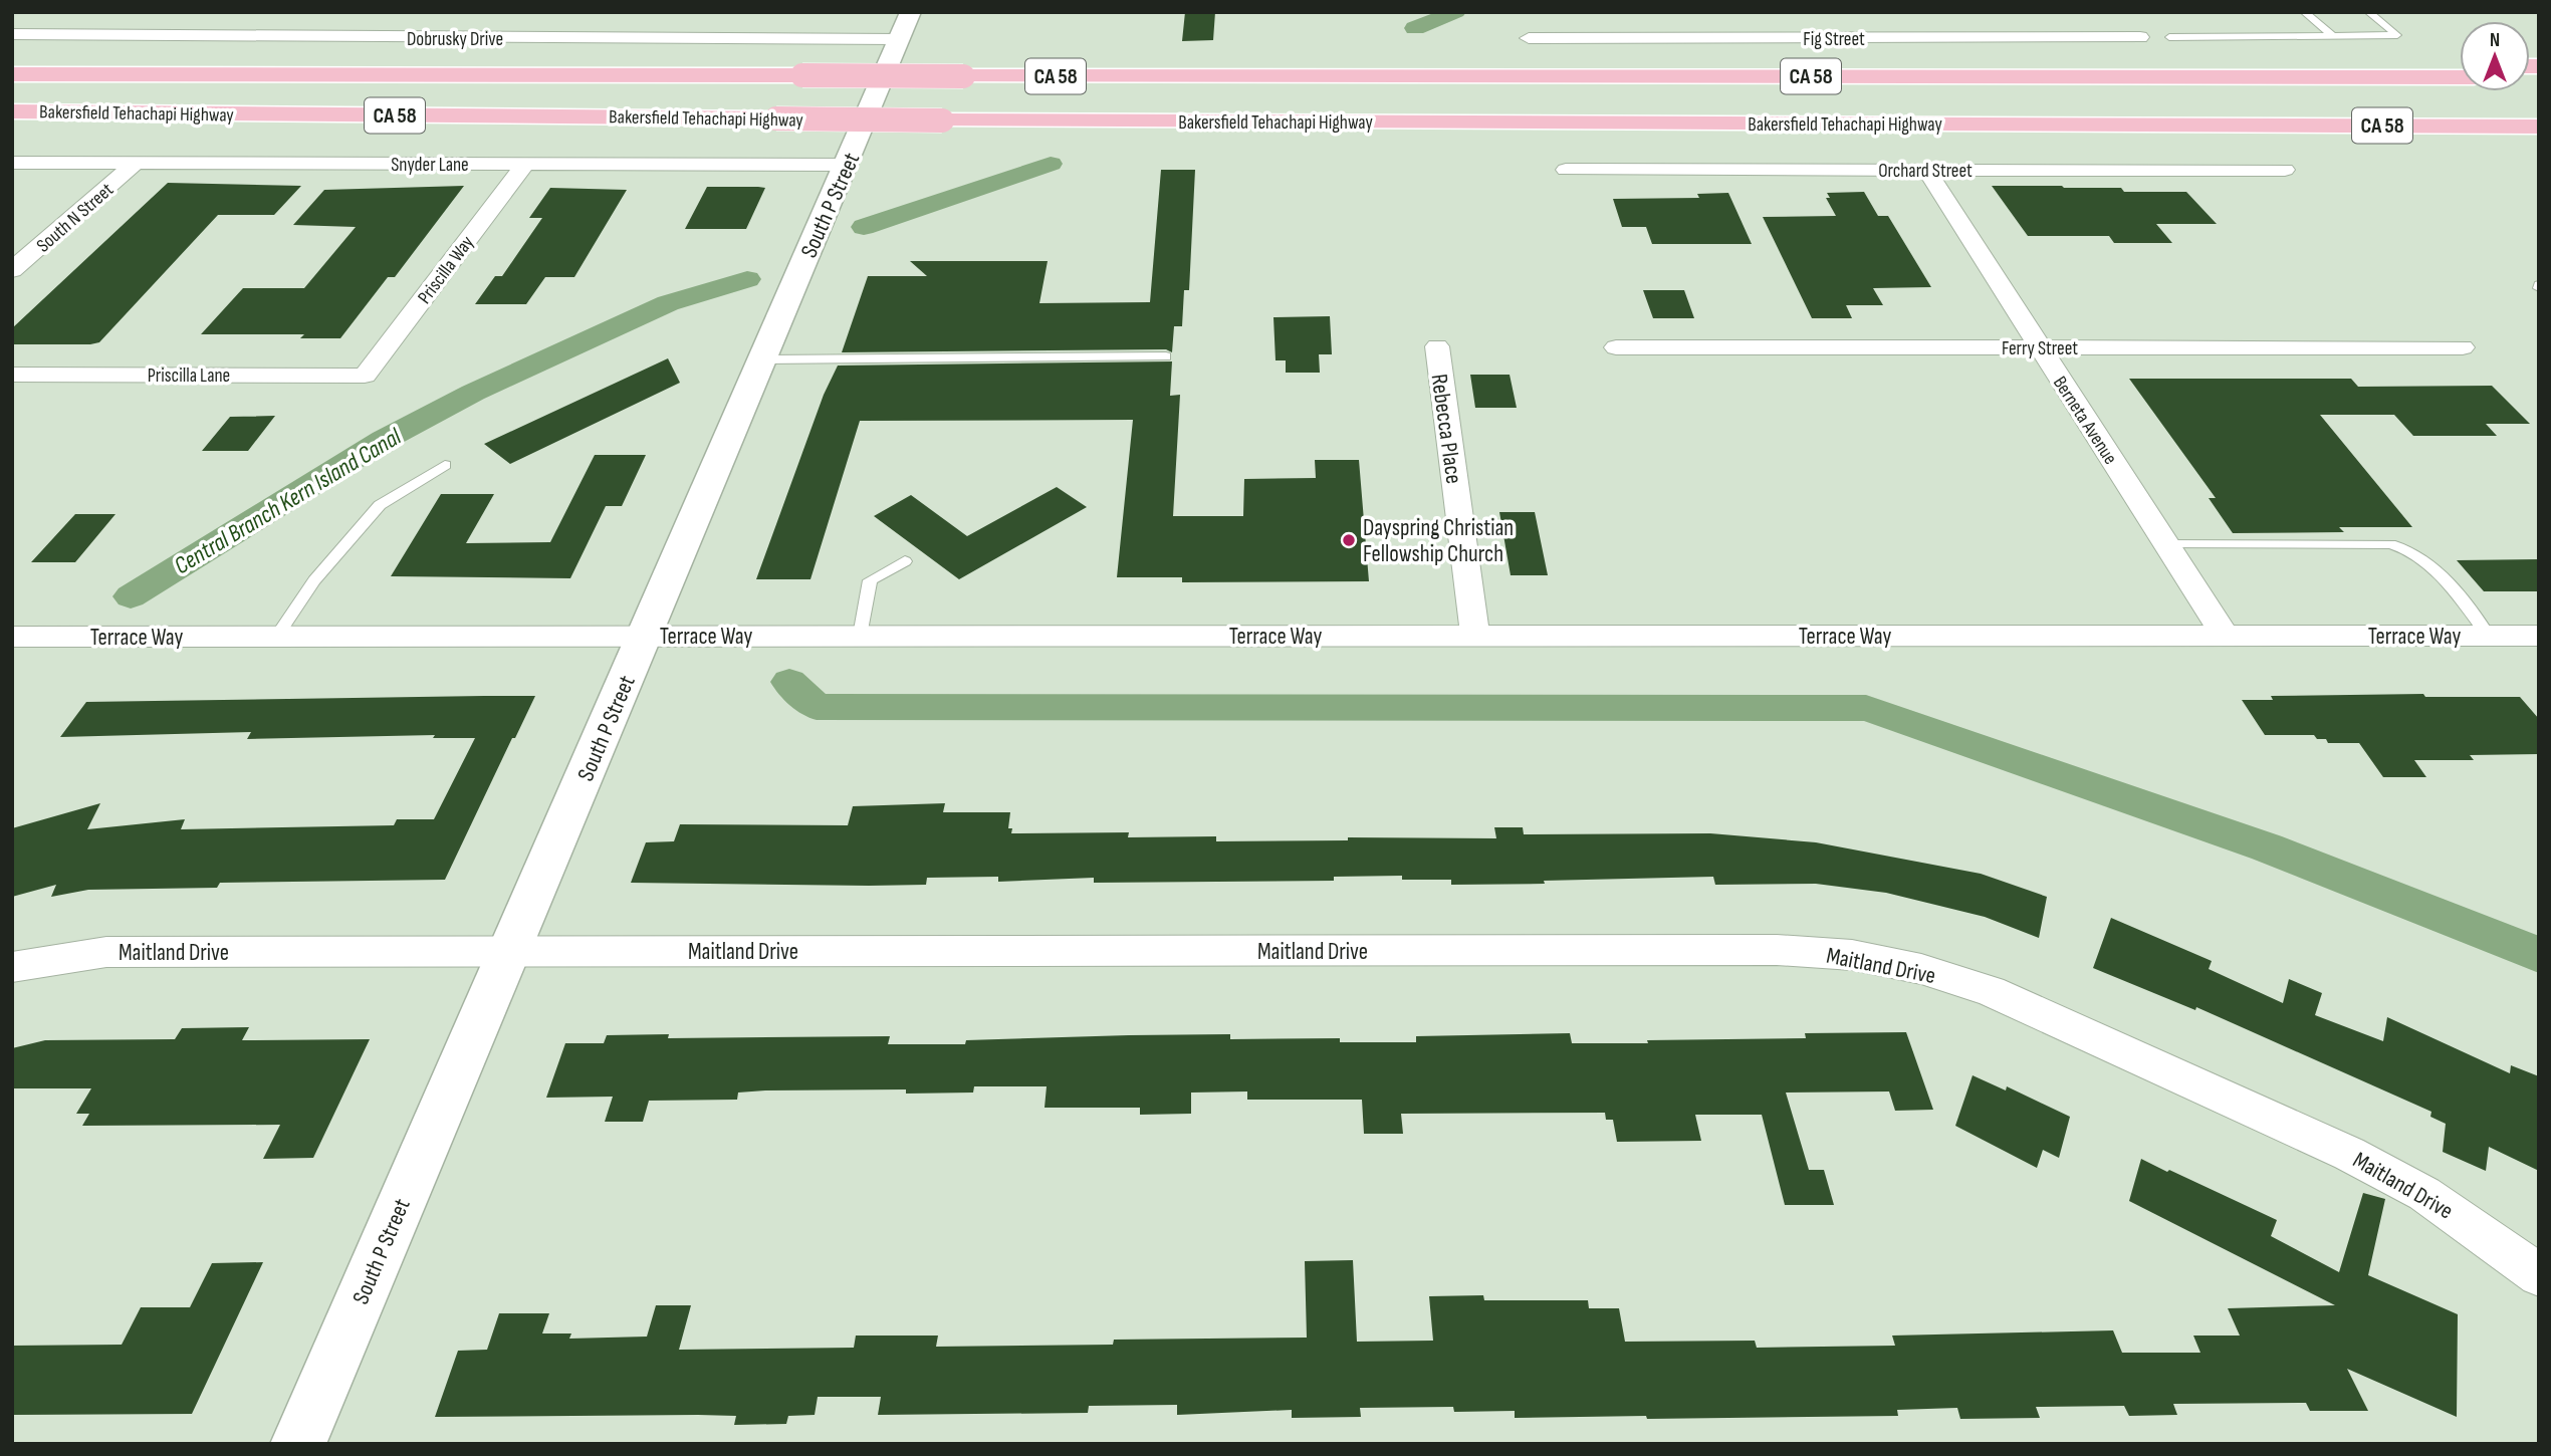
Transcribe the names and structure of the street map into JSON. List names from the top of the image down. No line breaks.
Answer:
{"streets":{"highway":["CA 58","Bakersfield Tehachapi Highway"],"street":["Dobrusky Drive","Fig Street","Snyder Lane","Orchard Street","South P Street","South N Street","Priscilla Way","Ferry Street","Priscilla Lane","Berneta Avenue","Rebecca Place","Terrace Way","Maitland Drive"]},"crossings":[["Dobrusky Drive","South P Street"],["Snyder Lane","South P Street"],["Snyder Lane","South N Street"],["Snyder Lane","Priscilla Way"],["Orchard Street","Berneta Avenue"],["South P Street","Terrace Way"],["South P Street","Maitland Drive"],["Priscilla Way","Priscilla Lane"],["Ferry Street","Berneta Avenue"],["Berneta Avenue","Terrace Way"],["Rebecca Place","Terrace Way"]],"water":["Central Branch Kern Island Canal"],"places":["Dayspring Christian Fellowship Church"],"north":"top"}
